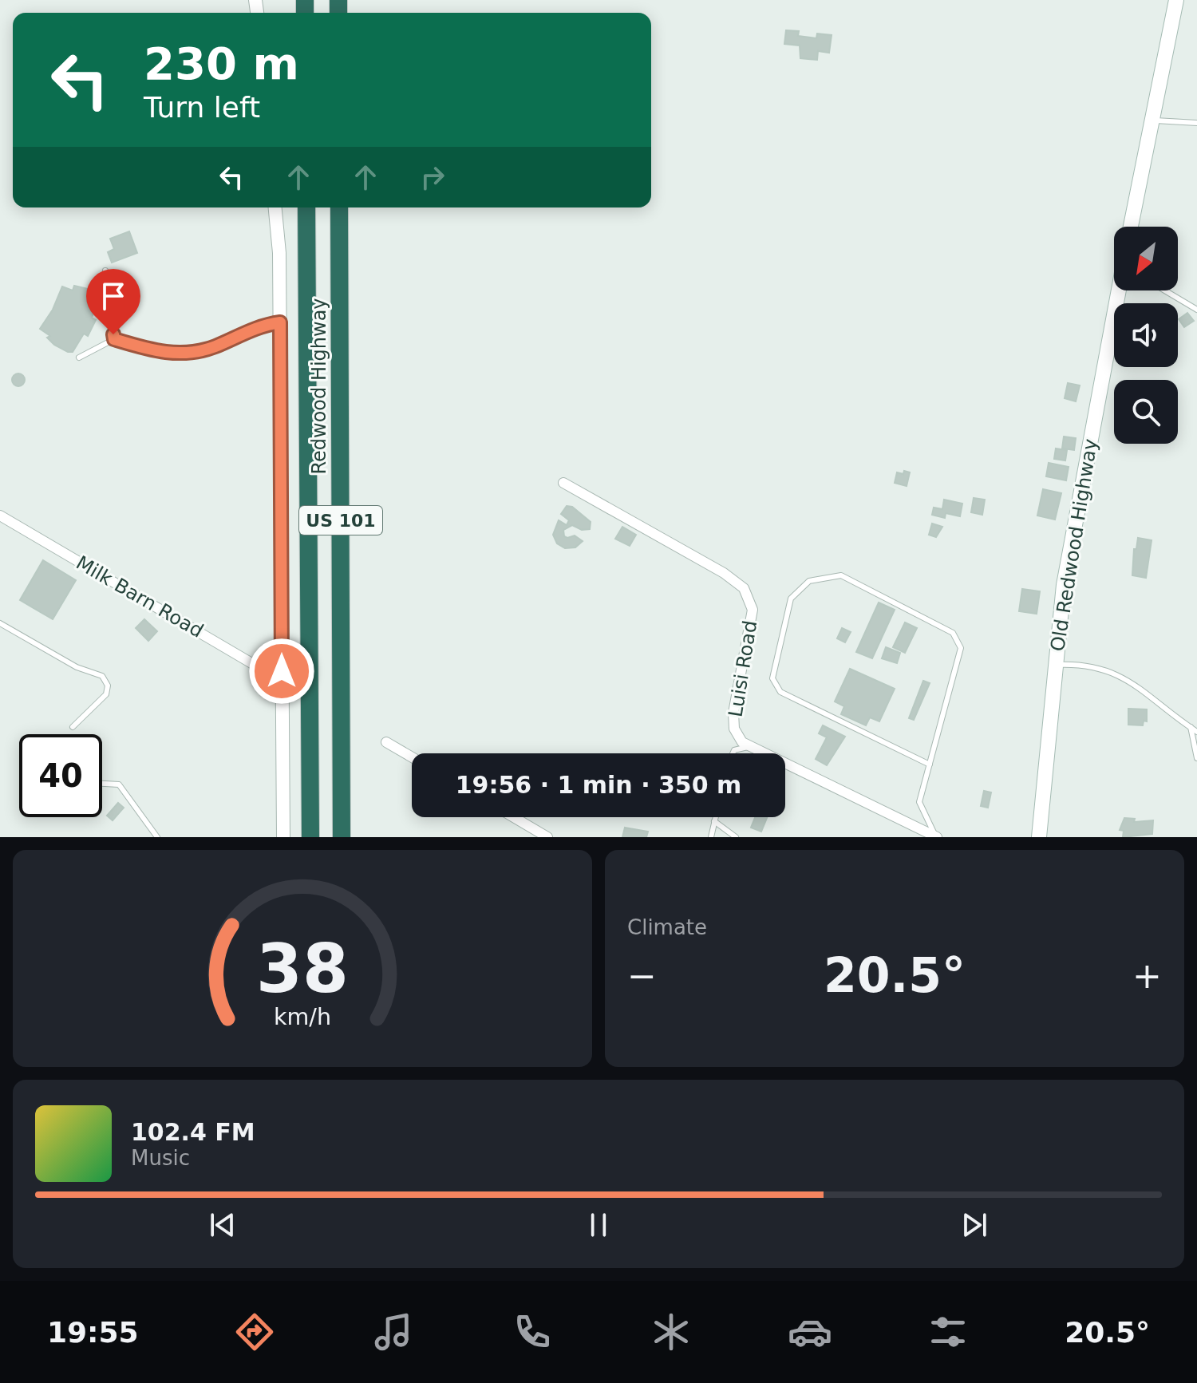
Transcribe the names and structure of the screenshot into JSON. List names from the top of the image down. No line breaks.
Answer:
{"streets":{"highway":["Redwood Highway","US 101"],"main road":["Old Redwood Highway"],"street":["Milk Barn Road","Luisi Road"]},"north":"bottom left","page":{"turn":["230 m","Turn left"],"limit":"40","trip":"19:56 · 1 min · 350 m","tile":"Climate","heat":["−","20.5°","+"],"song":["102.4 FM","Music"],"tabs":["19:55","20.5°"],"gauge":["38","km/h"]}}
